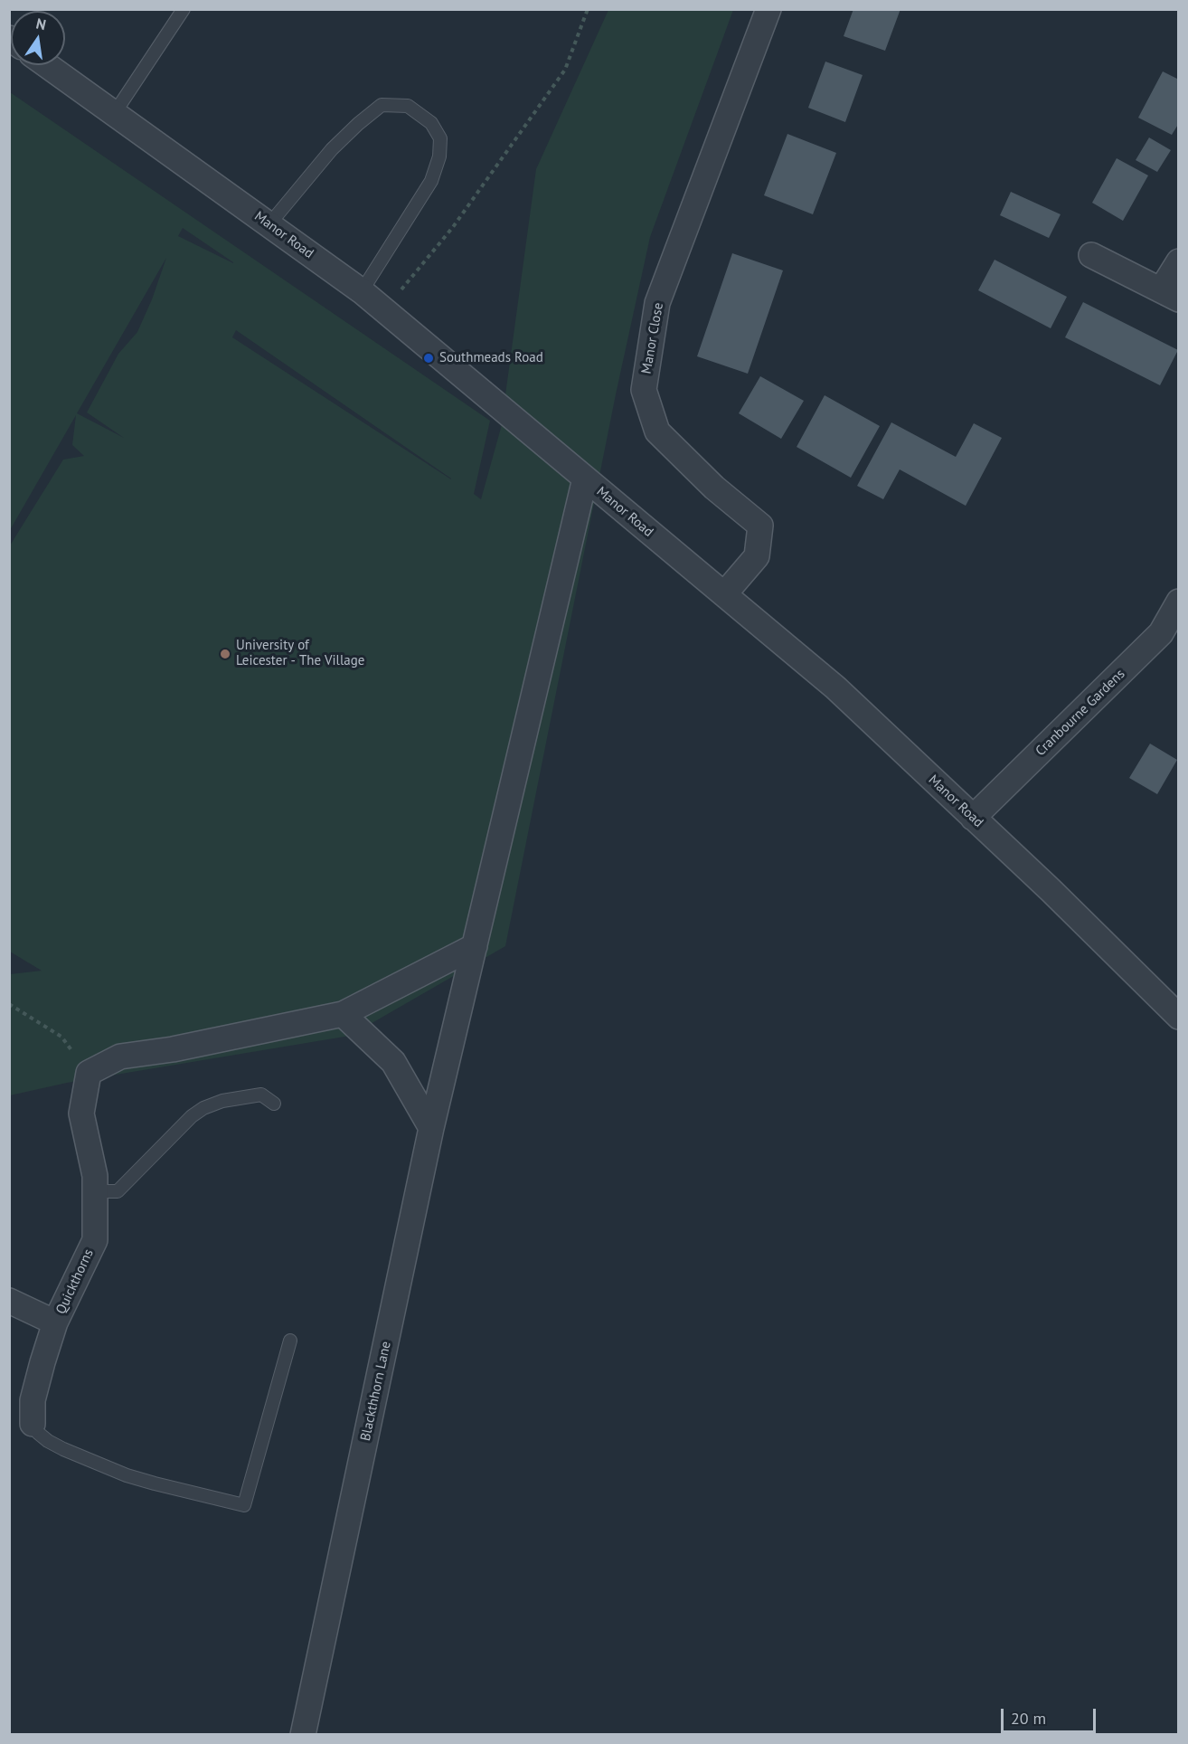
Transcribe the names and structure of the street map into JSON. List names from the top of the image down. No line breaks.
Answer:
{"streets":{"street":["Manor Road","Manor Close","Cranbourne Gardens","Quickthorns","Blackthhorn Lane"]},"crossings":[["Manor Road","Manor Close"],["Manor Road","Cranbourne Gardens"],["Manor Road","Blackthhorn Lane"]],"places":["Southmeads Road","University of Leicester - The Village"],"scale_bar":"20 m","north":"top"}
